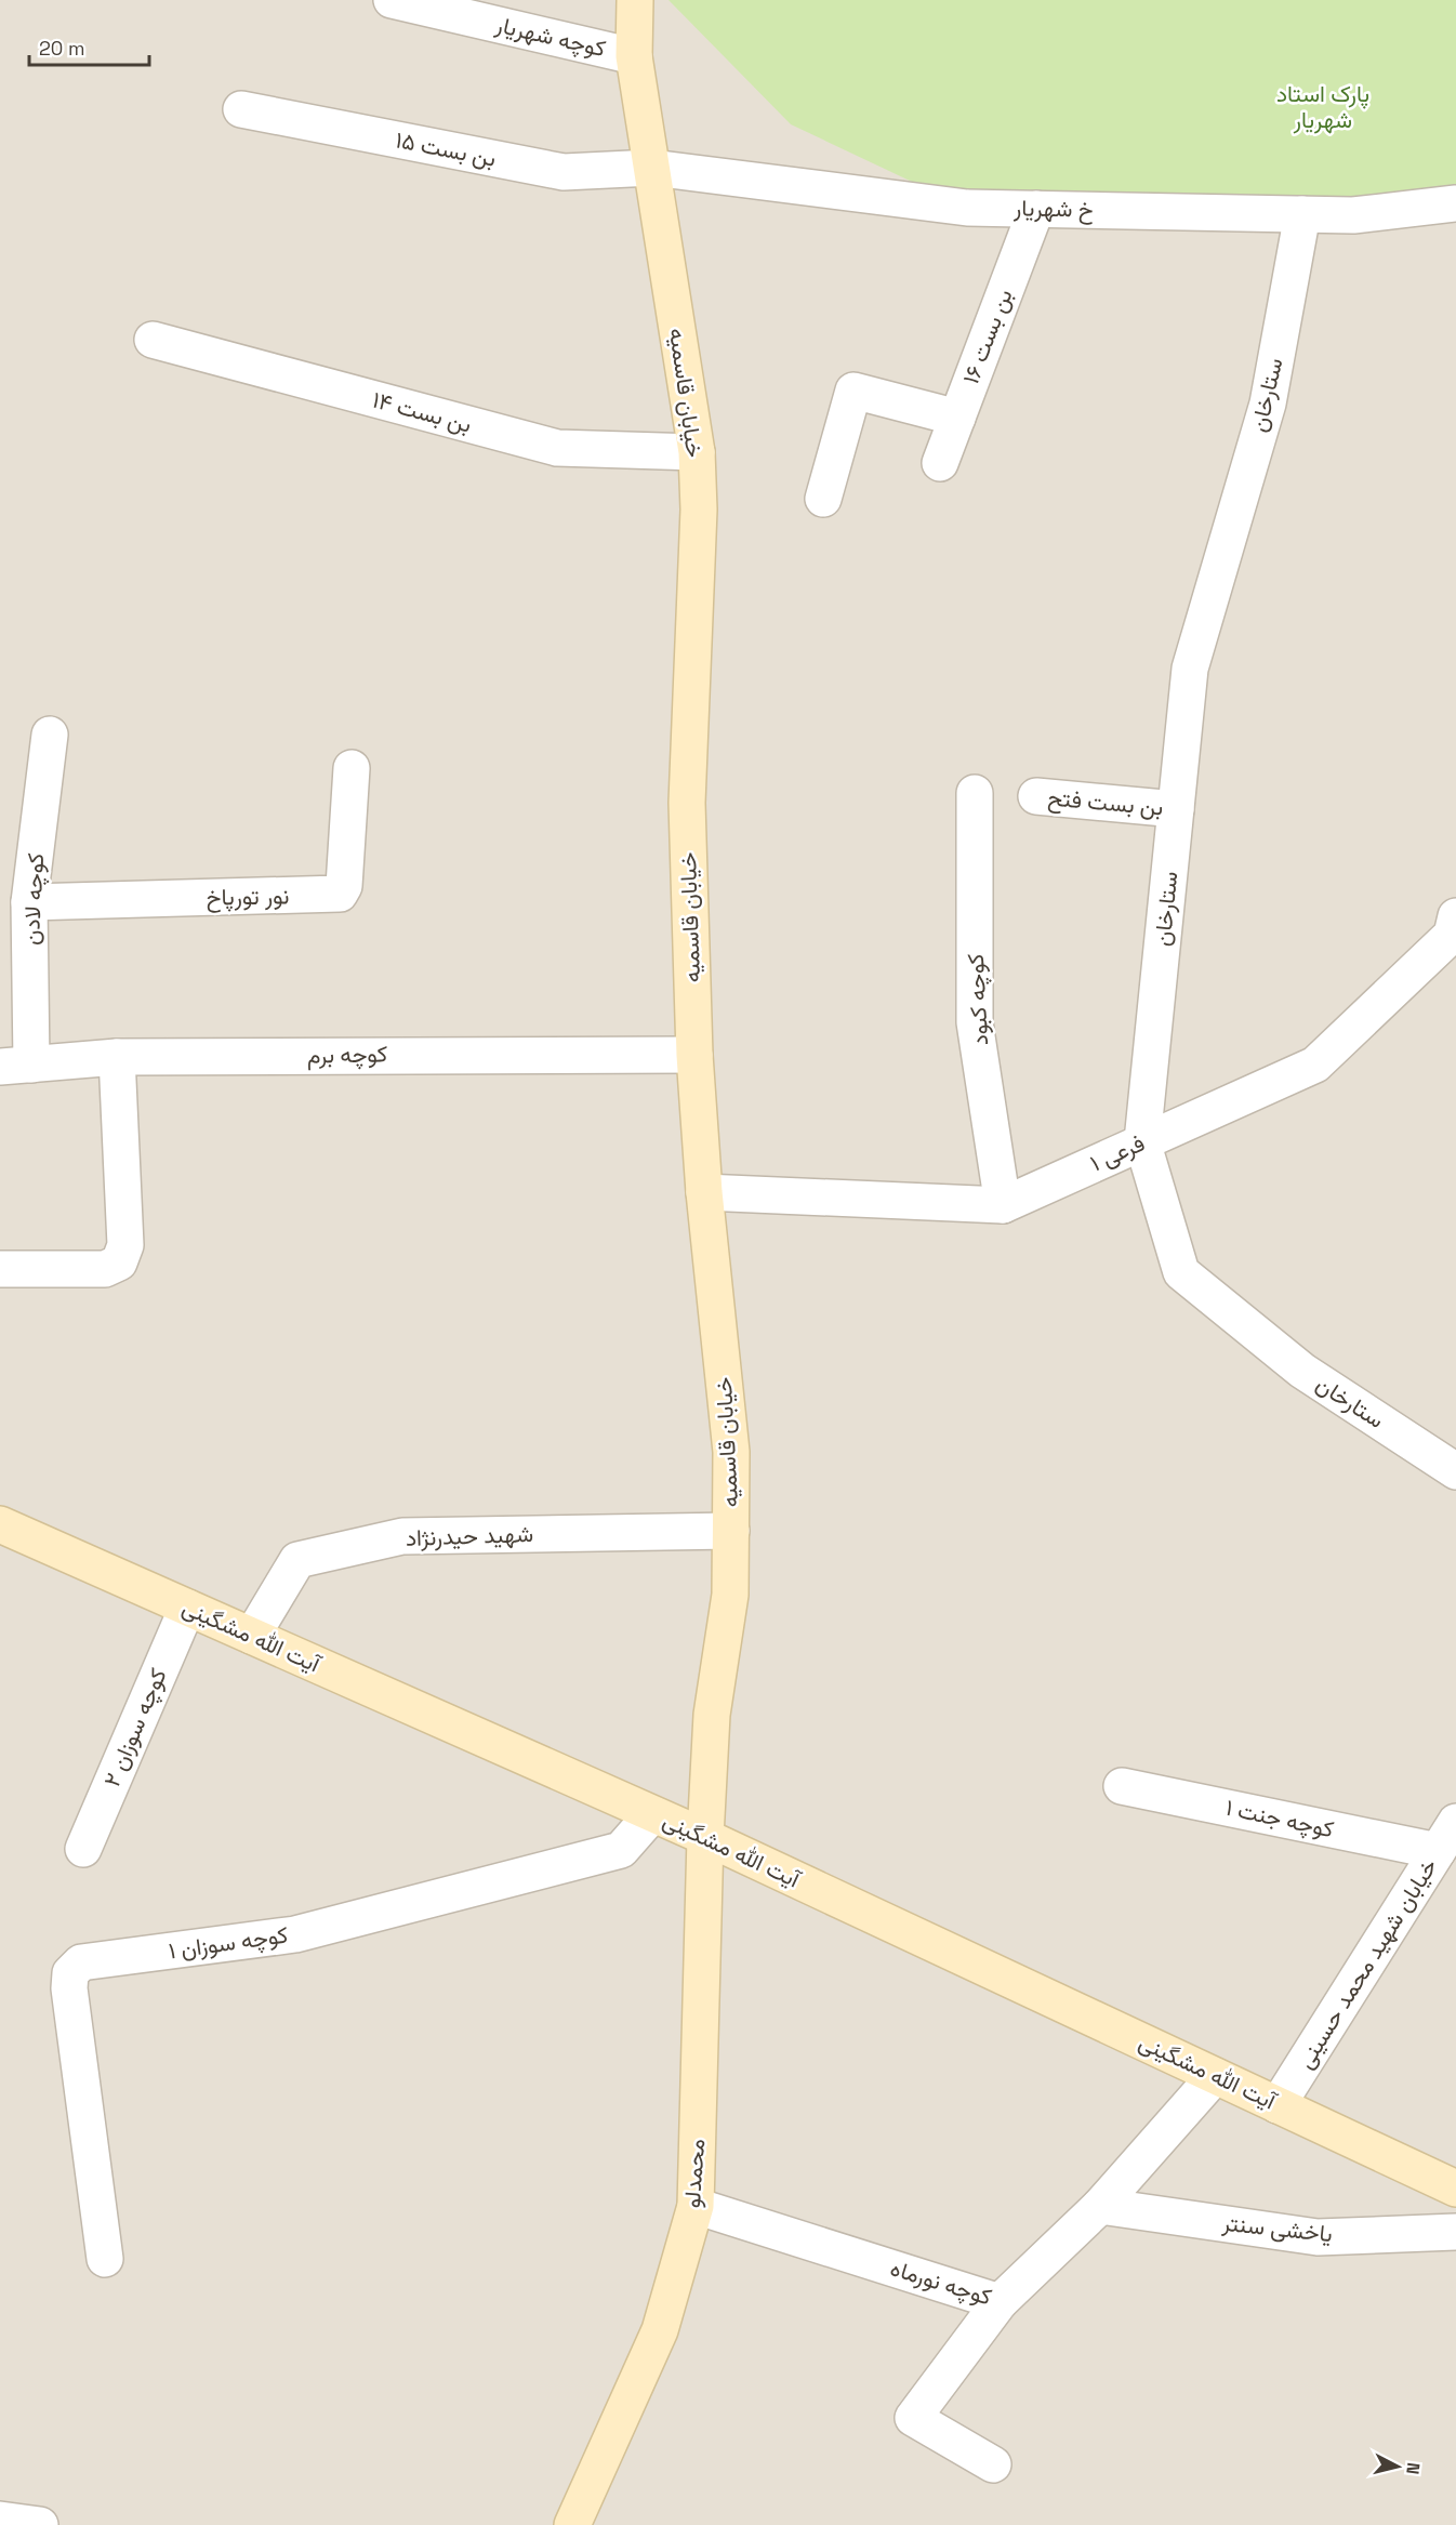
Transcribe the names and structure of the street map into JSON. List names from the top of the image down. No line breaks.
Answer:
{"streets":{"street":["کوچه شهریار","بن بست ۱۵","خ شهریار","بن بست ۱۶","خیابان قاسمیه","ستارخان","بن بست ۱۴","بن بست فتح","نور تورپاخ","کوچه لادن","کوچه کبود","کوچه برم","فرعی ۱","شهید حیدرنژاد","آیت الله مشگینی","کوچه سوزان ۲","کوچه جنت ۱","کوچه سوزان ۱","خیابان شهید محمد حسینی","محمدلو","یاخشی سنتر","کوچه نورماه"]},"crossings":[["کوچه شهریار","خیابان قاسمیه"],["بن بست ۱۵","خ شهریار"],["بن بست ۱۵","خیابان قاسمیه"],["خ شهریار","بن بست ۱۶"],["خ شهریار","خیابان قاسمیه"],["خ شهریار","ستارخان"],["خیابان قاسمیه","بن بست ۱۴"],["خیابان قاسمیه","کوچه برم"],["خیابان قاسمیه","فرعی ۱"],["خیابان قاسمیه","شهید حیدرنژاد"],["خیابان قاسمیه","آیت الله مشگینی"],["خیابان قاسمیه","محمدلو"],["ستارخان","بن بست فتح"],["ستارخان","فرعی ۱"],["نور تورپاخ","کوچه لادن"],["کوچه لادن","کوچه برم"],["کوچه کبود","فرعی ۱"],["شهید حیدرنژاد","آیت الله مشگینی"],["آیت الله مشگینی","کوچه سوزان ۲"],["آیت الله مشگینی","کوچه سوزان ۱"],["آیت الله مشگینی","خیابان شهید محمد حسینی"],["آیت الله مشگینی","محمدلو"],["آیت الله مشگینی","کوچه نورماه"],["کوچه جنت ۱","خیابان شهید محمد حسینی"],["محمدلو","کوچه نورماه"],["یاخشی سنتر","کوچه نورماه"]],"parks":["پارک استاد شهریار"],"scale_bar":"20 m","north":"right"}
